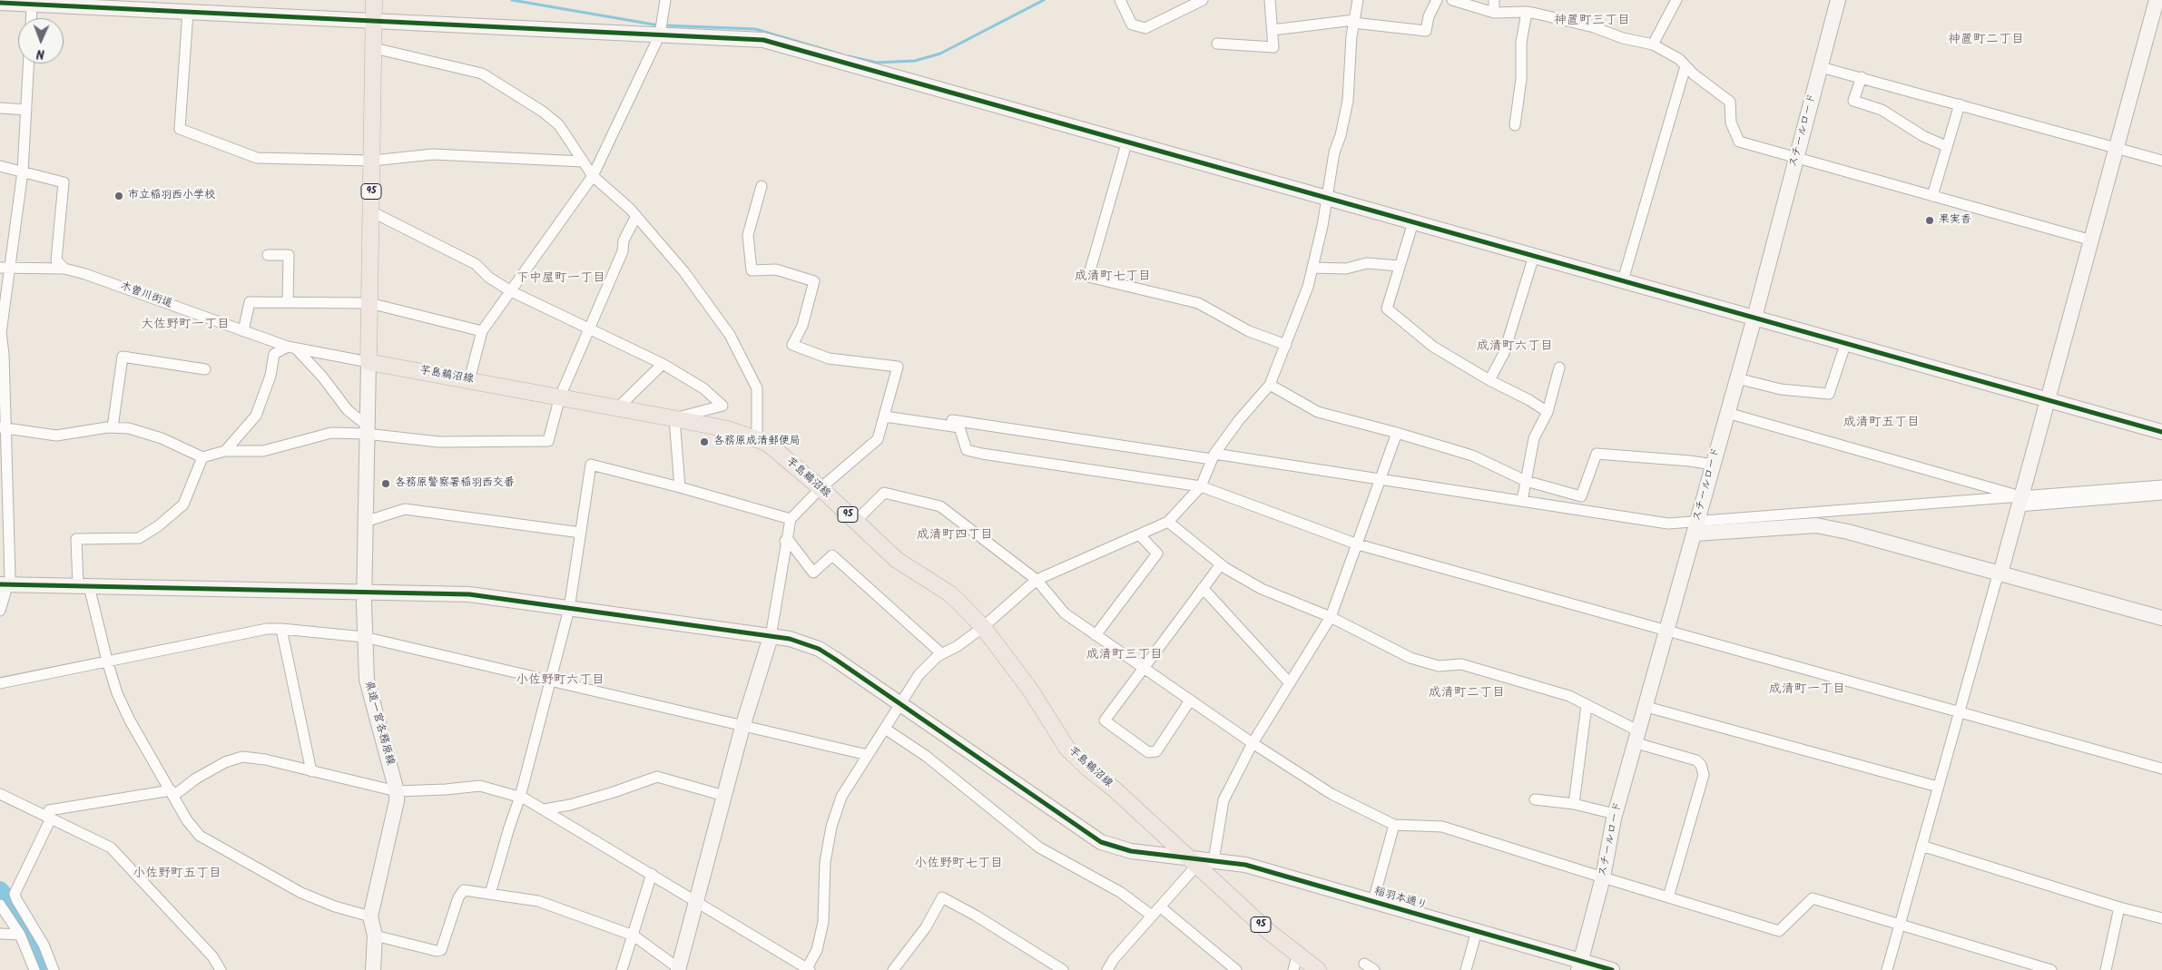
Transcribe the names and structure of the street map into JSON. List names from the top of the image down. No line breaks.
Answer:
{"streets":{"main road":["95","芋島鵜沼線"],"street":["スチールロード","木曽川街道","県道一宮各務原線","稲羽本通り"]},"crossings":[["スチールロード","稲羽本通り"],["95","木曽川街道"],["95","芋島鵜沼線"],["95","県道一宮各務原線"],["木曽川街道","芋島鵜沼線"],["木曽川街道","県道一宮各務原線"],["芋島鵜沼線","県道一宮各務原線"],["芋島鵜沼線","稲羽本通り"],["県道一宮各務原線","稲羽本通り"]],"districts":["神置町三丁目","神置町二丁目","成清町七丁目","下中屋町一丁目","大佐野町一丁目","成清町六丁目","成清町五丁目","成清町四丁目","成清町三丁目","小佐野町六丁目","成清町一丁目","成清町二丁目","小佐野町七丁目","小佐野町五丁目"],"places":["市立稲羽西小学校","果実香","各務原成清郵便局","各務原警察署稲羽西交番"],"north":"bottom"}
